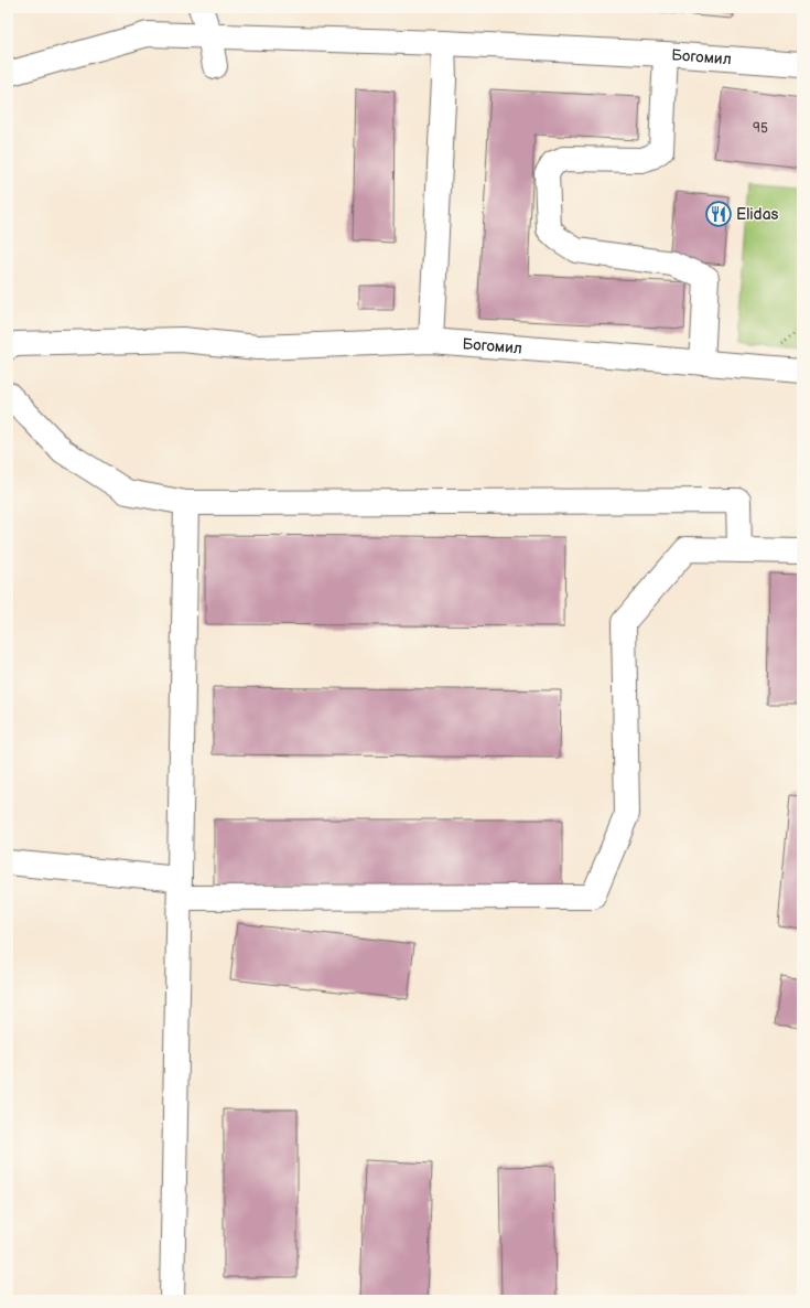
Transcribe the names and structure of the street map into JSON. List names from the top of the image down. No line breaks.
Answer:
{"streets":{"street":["Богомил"]},"places":{"restaurant":["Elidas"]},"house_numbers":["95"]}
